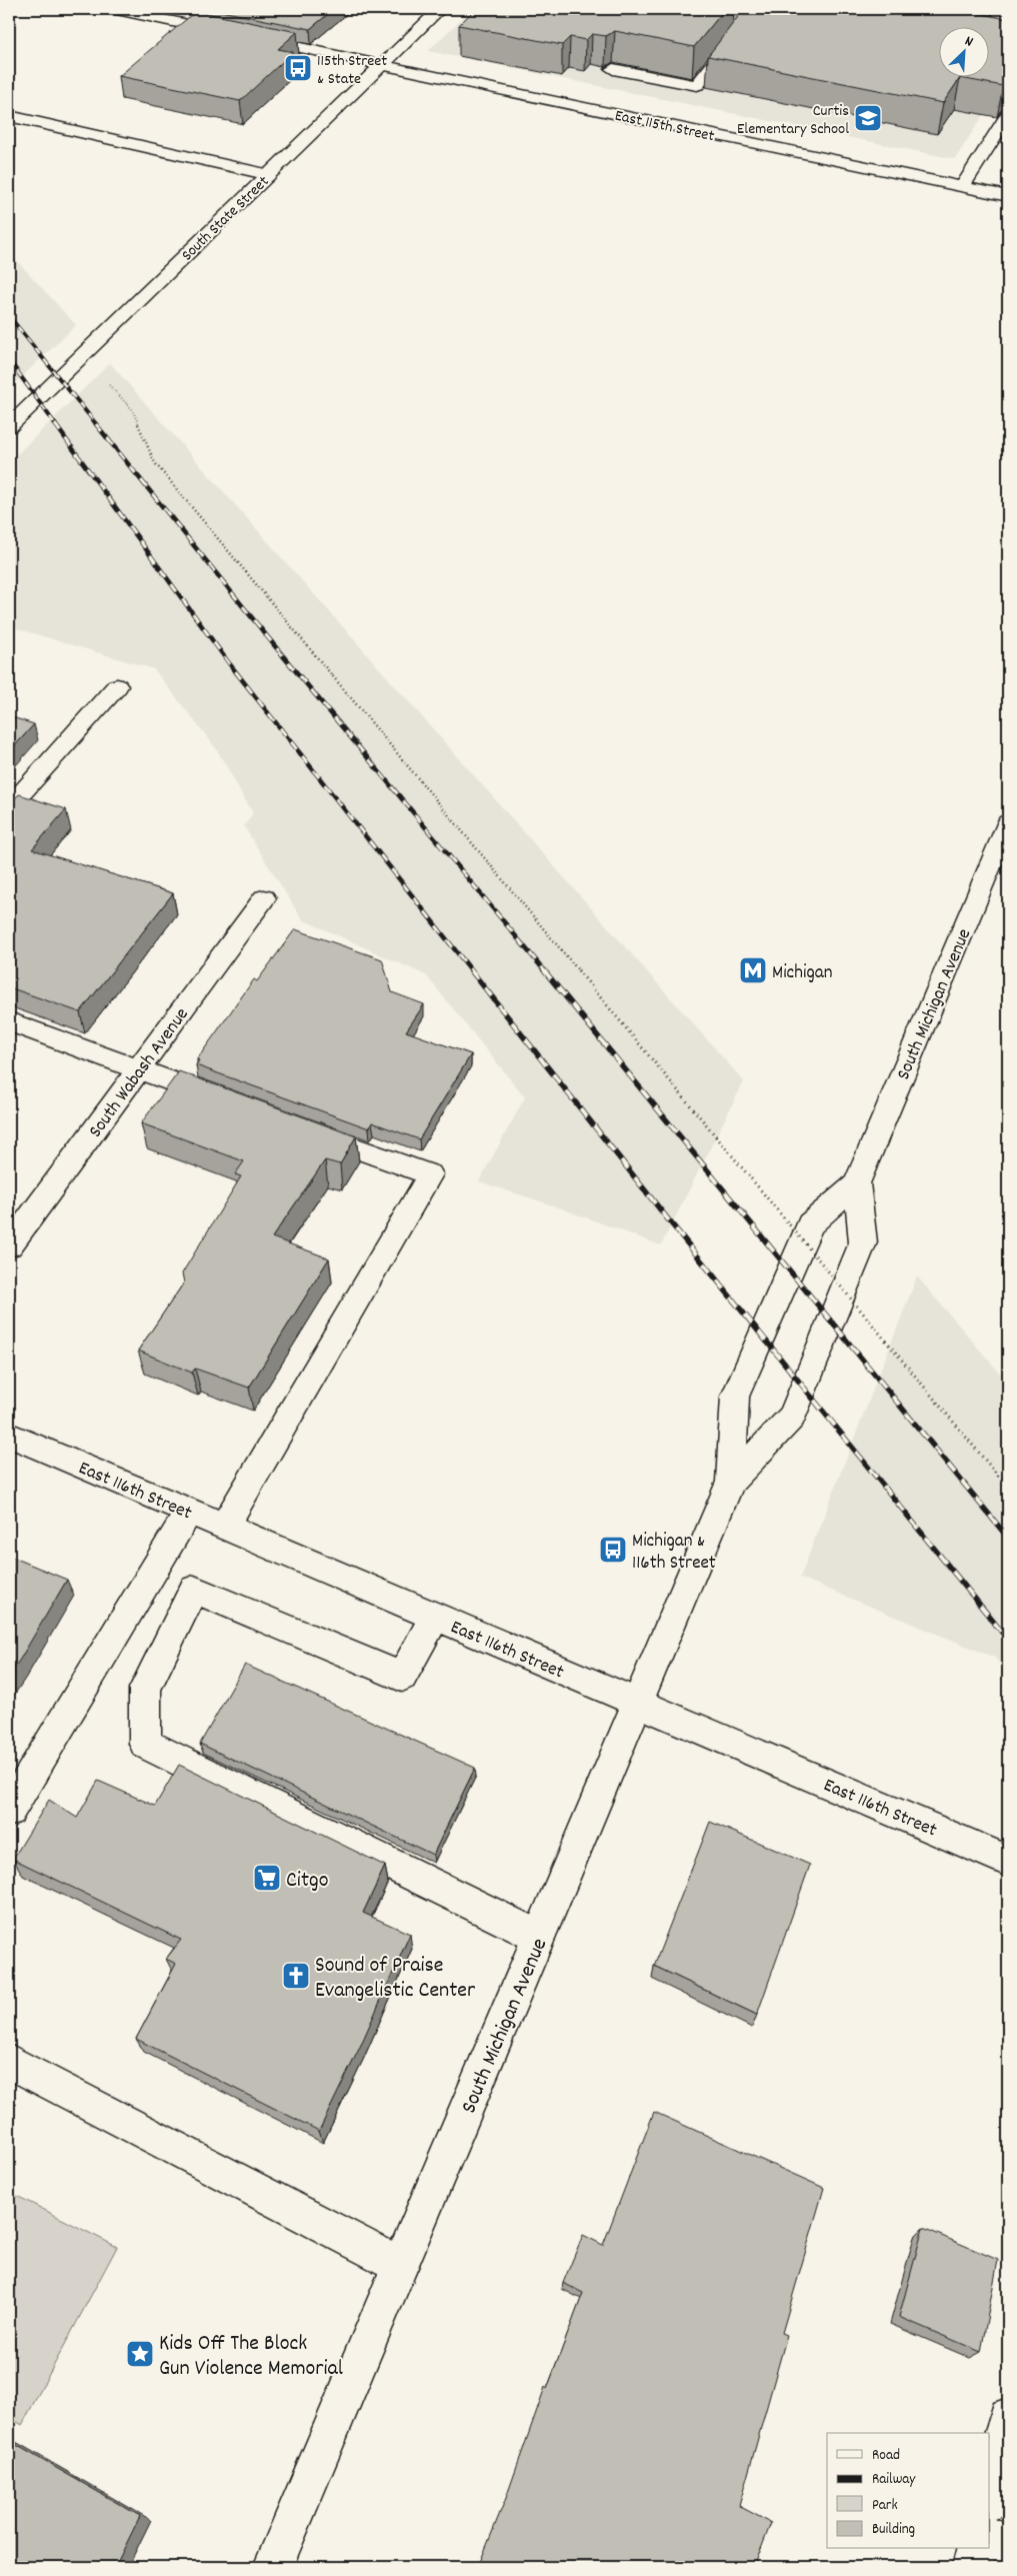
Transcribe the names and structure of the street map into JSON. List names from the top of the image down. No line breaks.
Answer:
{"streets":{"street":["East 115th Street","South State Street","South Michigan Avenue","South Wabash Avenue","East 116th Street"]},"crossings":[["East 115th Street","South State Street"],["South Michigan Avenue","East 116th Street"]],"places":{"bus stop":["115th Street & State","Michigan & 116th Street"],"school or university":["Curtis Elementary School"],"metro station":["Michigan"],"supermarket":["Citgo"],"church":["Sound of Praise Evangelistic Center"],"place":["Kids Off The Block Gun Violence Memorial"]},"legend":["Road","Railway","Park","Building"],"north":"top right"}
